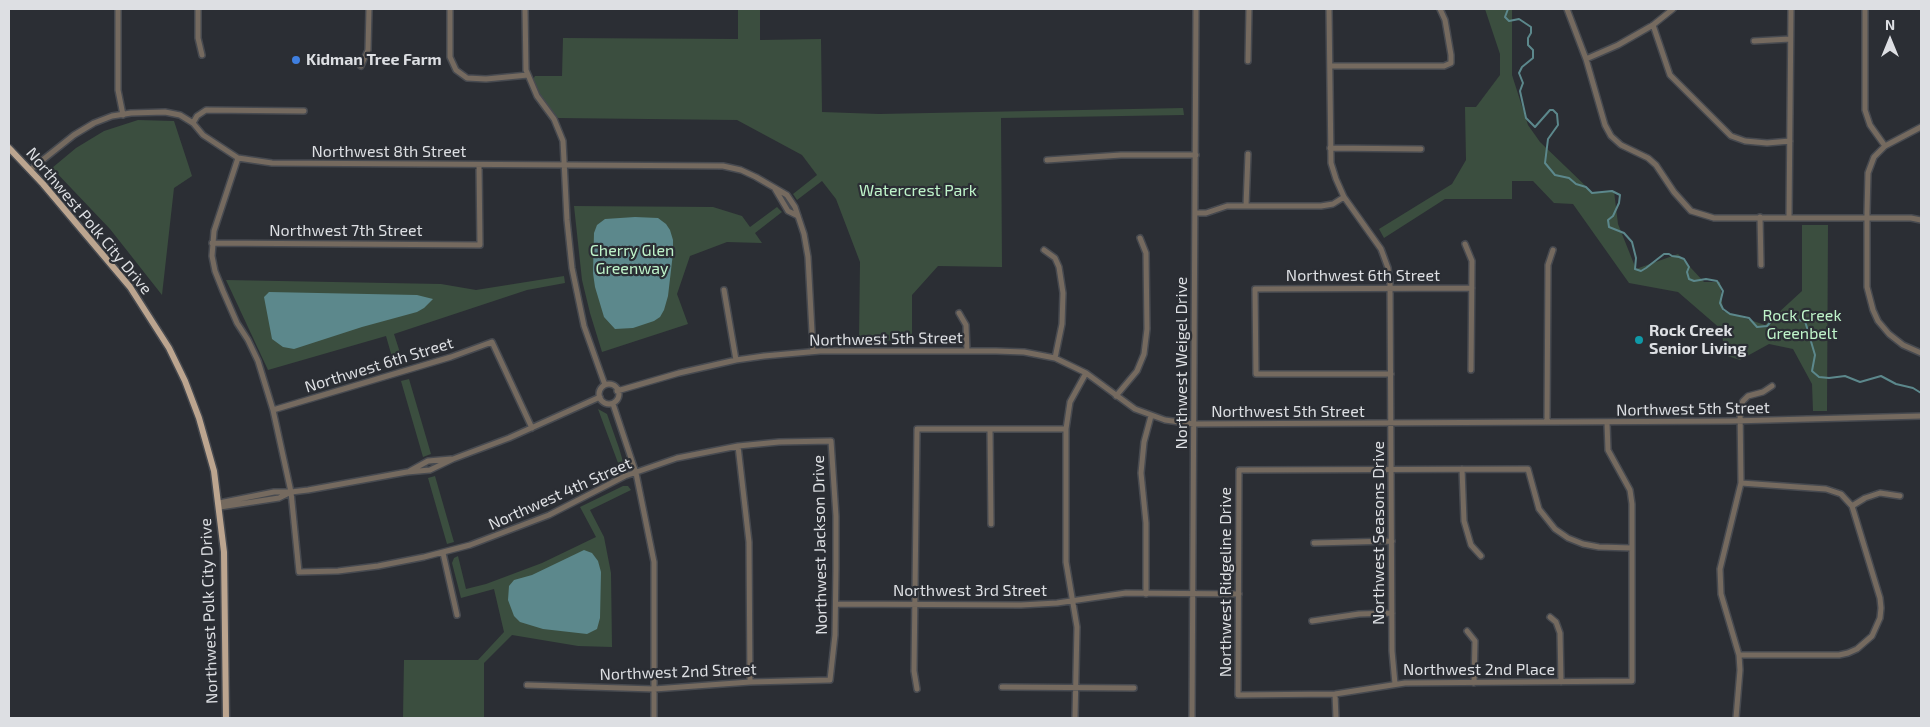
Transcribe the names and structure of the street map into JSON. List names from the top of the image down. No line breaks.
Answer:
{"streets":{"main road":["Northwest Polk City Drive"],"street":["Northwest 8th Street","Northwest 7th Street","Northwest 6th Street","Northwest 5th Street","Northwest Weigel Drive","Northwest 4th Street","Northwest Seasons Drive","Northwest Jackson Drive","Northwest Ridgeline Drive","Northwest 3rd Street","Northwest 2nd Place","Northwest 2nd Street"]},"crossings":[["Northwest 8th Street","Northwest Polk City Drive"],["Northwest 8th Street","Northwest 7th Street"],["Northwest 8th Street","Northwest 5th Street"],["Northwest 6th Street","Northwest Seasons Drive"],["Northwest 5th Street","Northwest Weigel Drive"],["Northwest 5th Street","Northwest Seasons Drive"],["Northwest Weigel Drive","Northwest 3rd Street"],["Northwest 4th Street","Northwest Jackson Drive"],["Northwest Seasons Drive","Northwest Ridgeline Drive"],["Northwest Seasons Drive","Northwest 2nd Place"],["Northwest Jackson Drive","Northwest 3rd Street"],["Northwest Jackson Drive","Northwest 2nd Street"],["Northwest Ridgeline Drive","Northwest 3rd Street"],["Northwest Ridgeline Drive","Northwest 2nd Place"]],"parks":["Watercrest Park","Cherry Glen Greenway","Rock Creek Greenbelt"],"places":["Kidman Tree Farm","Rock Creek Senior Living"],"north":"top"}
